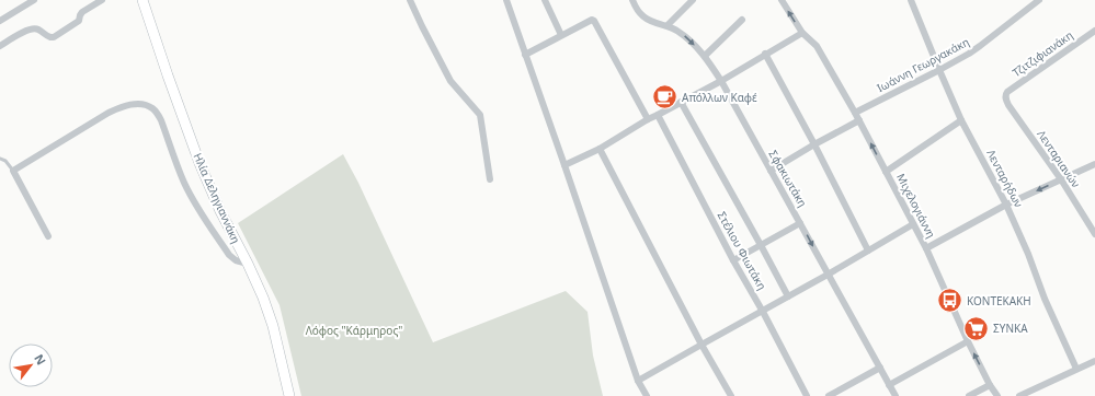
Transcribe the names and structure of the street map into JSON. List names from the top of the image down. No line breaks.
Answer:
{"streets":{"street":["Τζιτζιφιανάκη","Ιωάννη Γεωργακάκη","Λενταριανών","Σφακιωτάκη","Λενταρήδων","Ηλία Δεληγιαννάκη","Μιχελογιάννη","Στέλιου Φιωτάκη"]},"crossings":[["Τζιτζιφιανάκη","Λενταριανών"],["Ιωάννη Γεωργακάκη","Λενταρήδων"],["Ιωάννη Γεωργακάκη","Μιχελογιάννη"]],"parks":["Λόφος \"Κάρμηρος\""],"places":{"cafe":["Απόλλων Καφέ"],"bus stop":["ΚΟΝΤΕΚΑΚΗ"],"supermarket":["ΣΥΝΚΑ"]},"north":"top right"}
